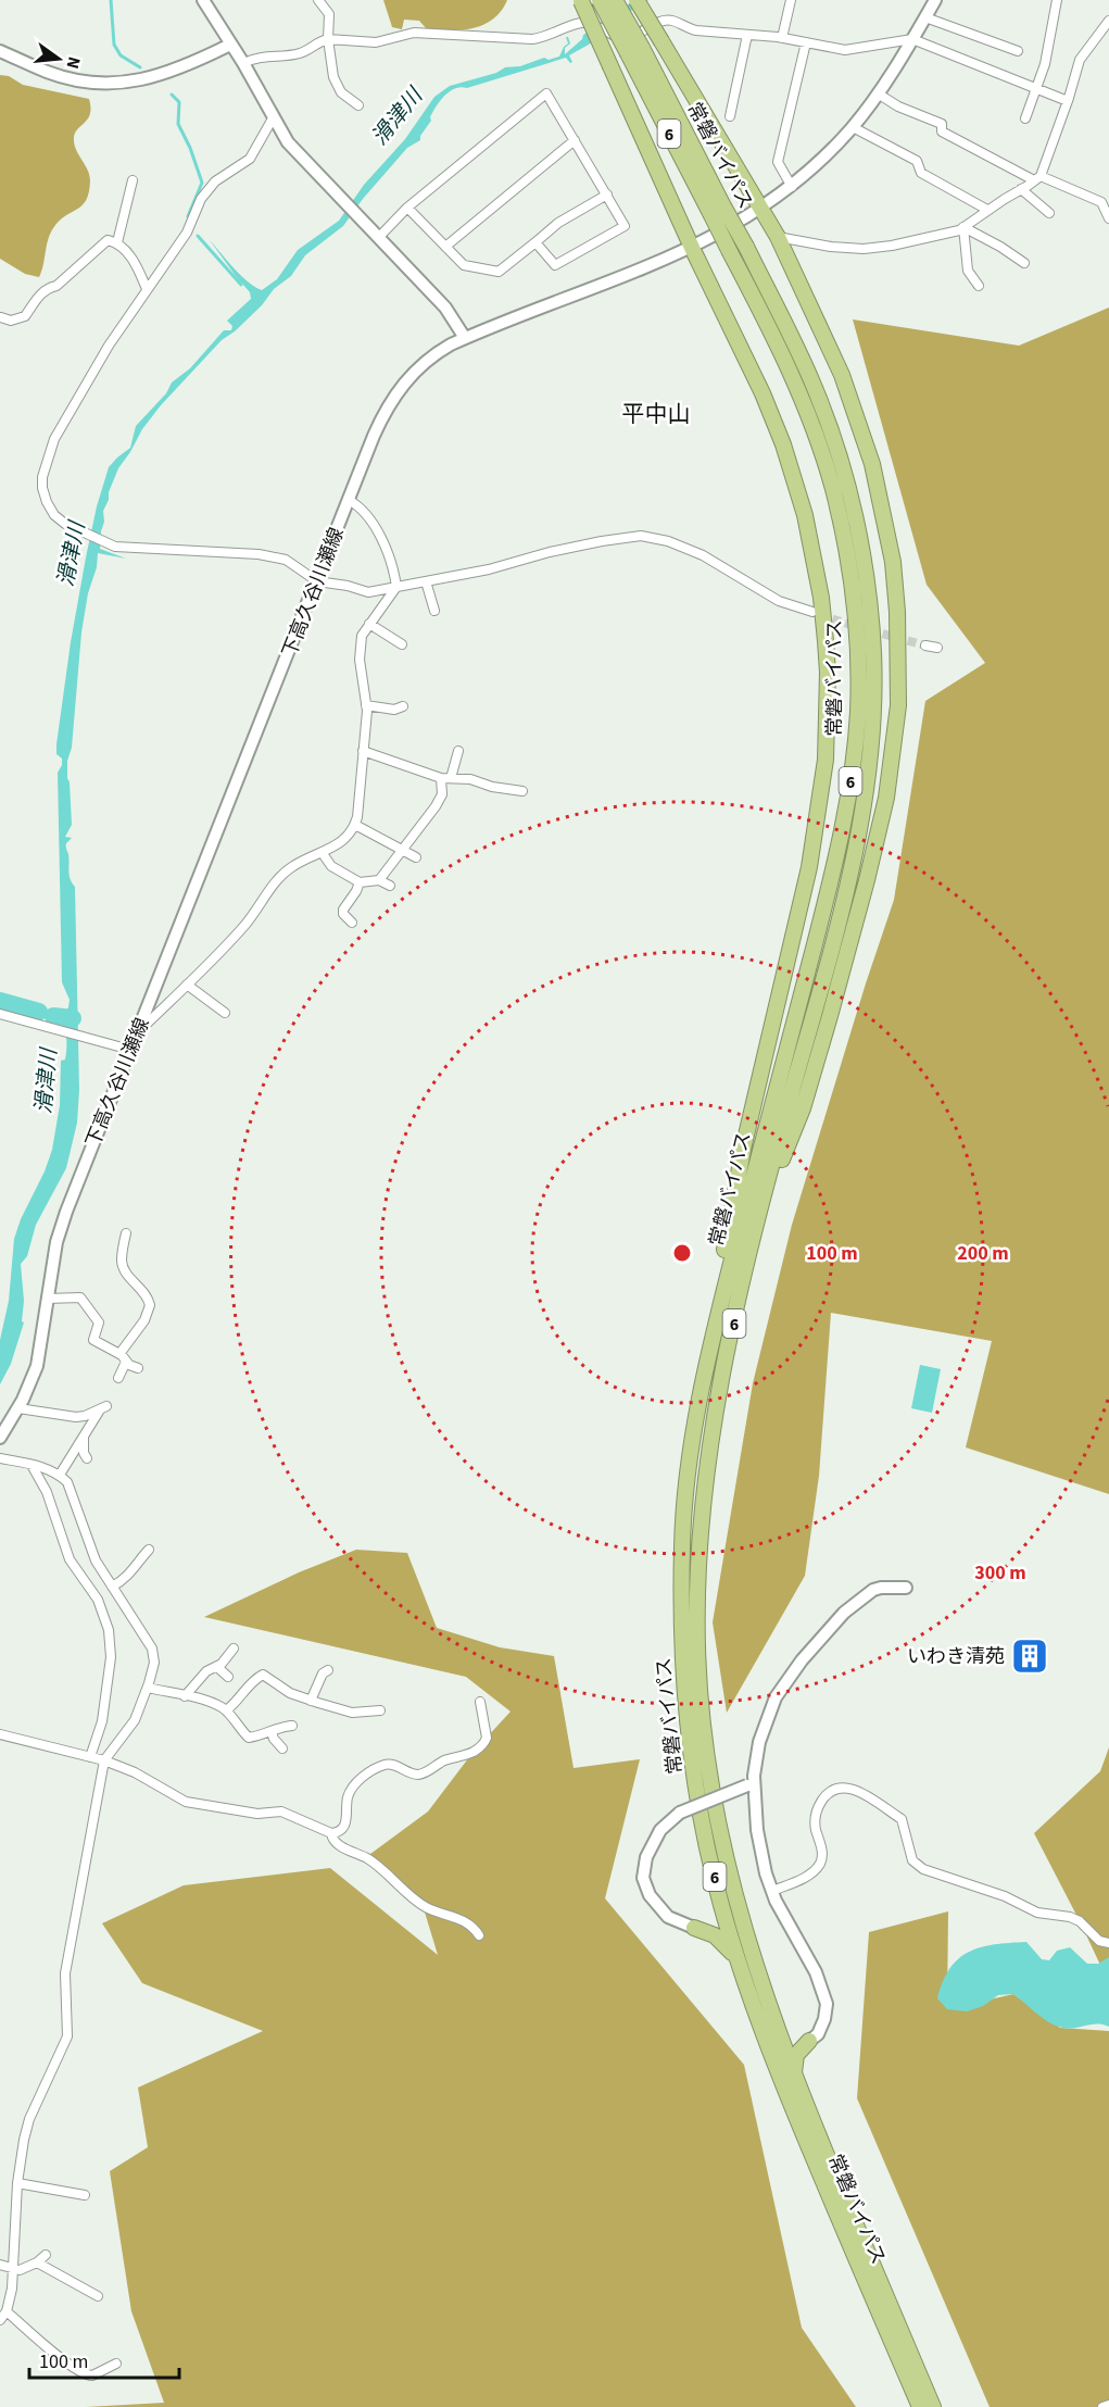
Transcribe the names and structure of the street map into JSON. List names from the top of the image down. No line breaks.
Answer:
{"streets":{"highway":["6","常磐バイパス"],"main road":["下高久谷川瀬線"]},"districts":["平中山"],"water":["滑津川"],"places":{"building":["いわき清苑"]},"scale_bar":"100 m","north":"right","rings":["100 m","200 m","300 m"]}
